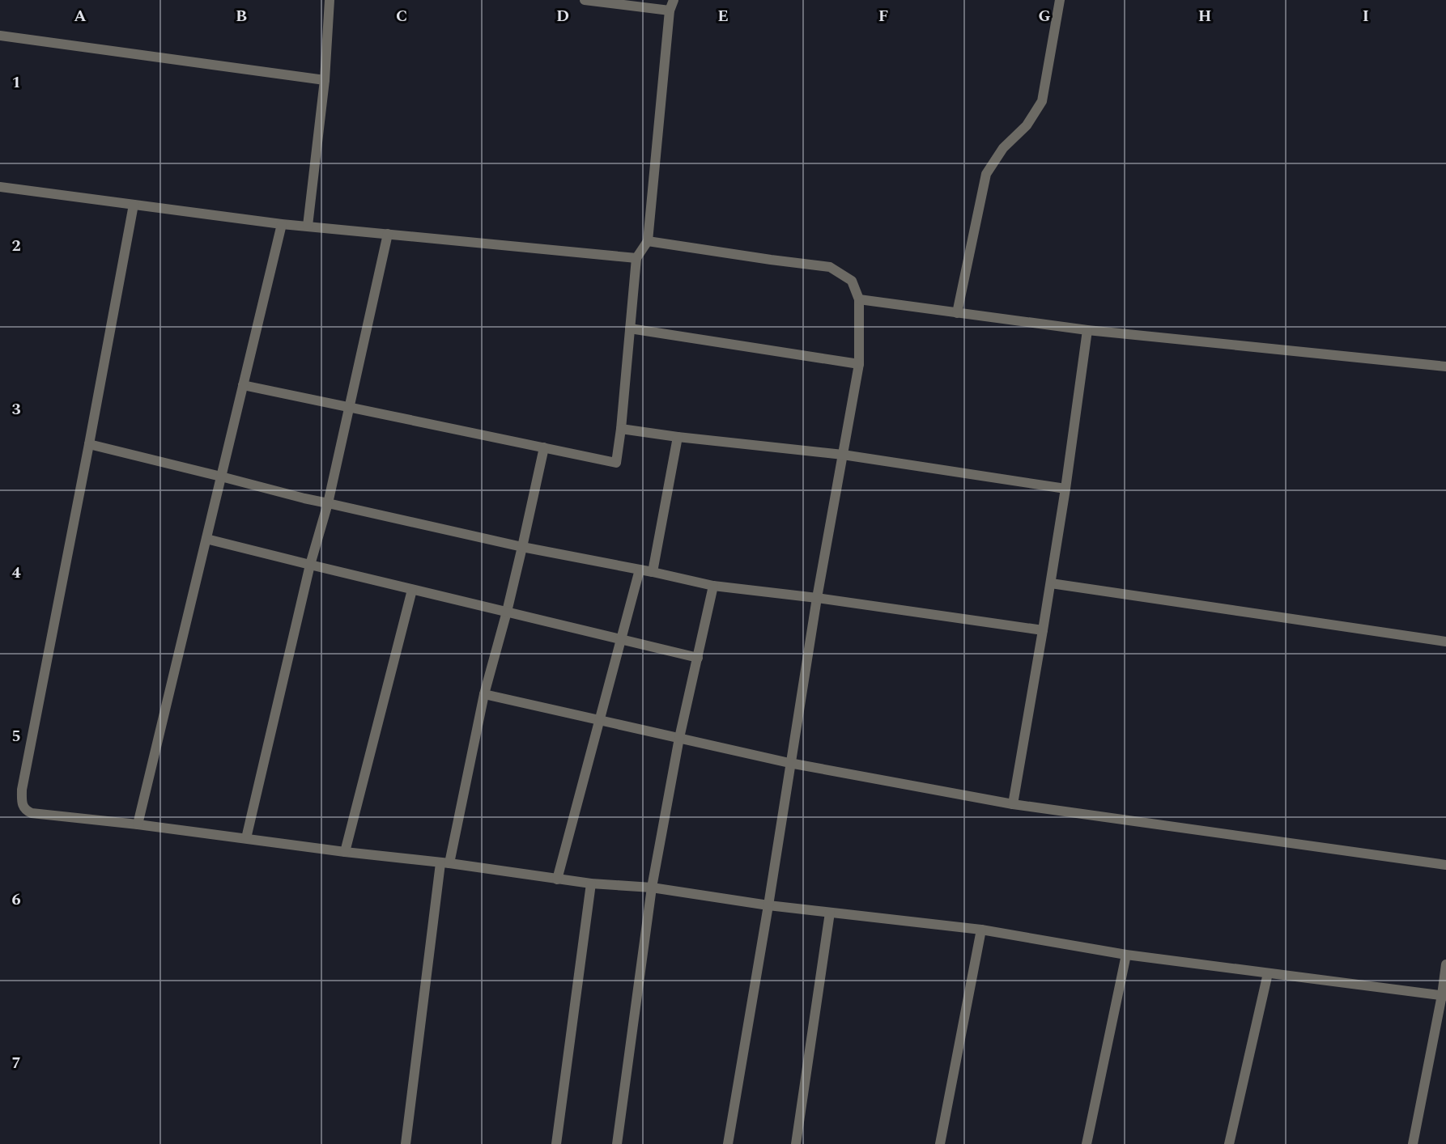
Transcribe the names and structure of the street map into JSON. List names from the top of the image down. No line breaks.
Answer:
{"grid":{"columns":["A","B","C","D","E","F","G","H","I"],"rows":["1","2","3","4","5","6","7"]}}
